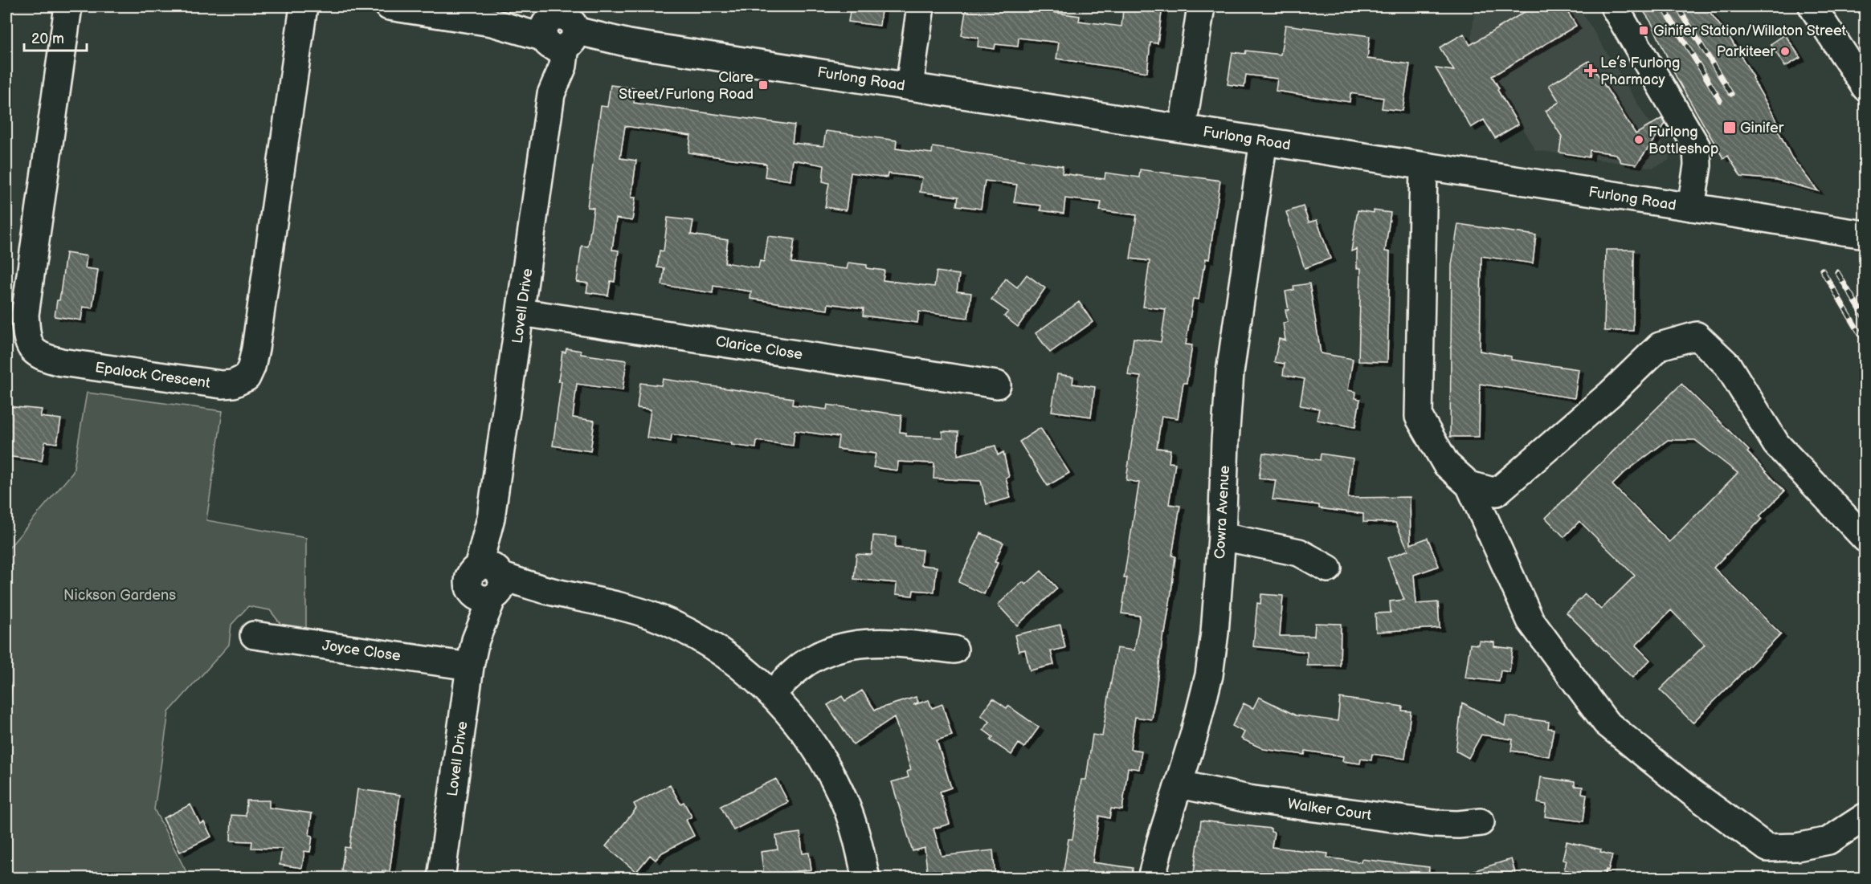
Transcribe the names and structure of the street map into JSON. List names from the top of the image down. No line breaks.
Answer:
{"streets":{"street":["Furlong Road","Lovell Drive","Clarice Close","Epalock Crescent","Cowra Avenue","Joyce Close","Walker Court"]},"crossings":[["Furlong Road","Lovell Drive"],["Furlong Road","Cowra Avenue"],["Lovell Drive","Clarice Close"],["Lovell Drive","Joyce Close"],["Cowra Avenue","Walker Court"]],"parks":["Nickson Gardens"],"places":{"transit":["Ginifer Station/Willaton Street","Clare Street/Furlong Road","Ginifer"],"other":["Parkiteer","Furlong Bottleshop"],"health":["Le’s Furlong Pharmacy"]},"scale_bar":"20 m"}
